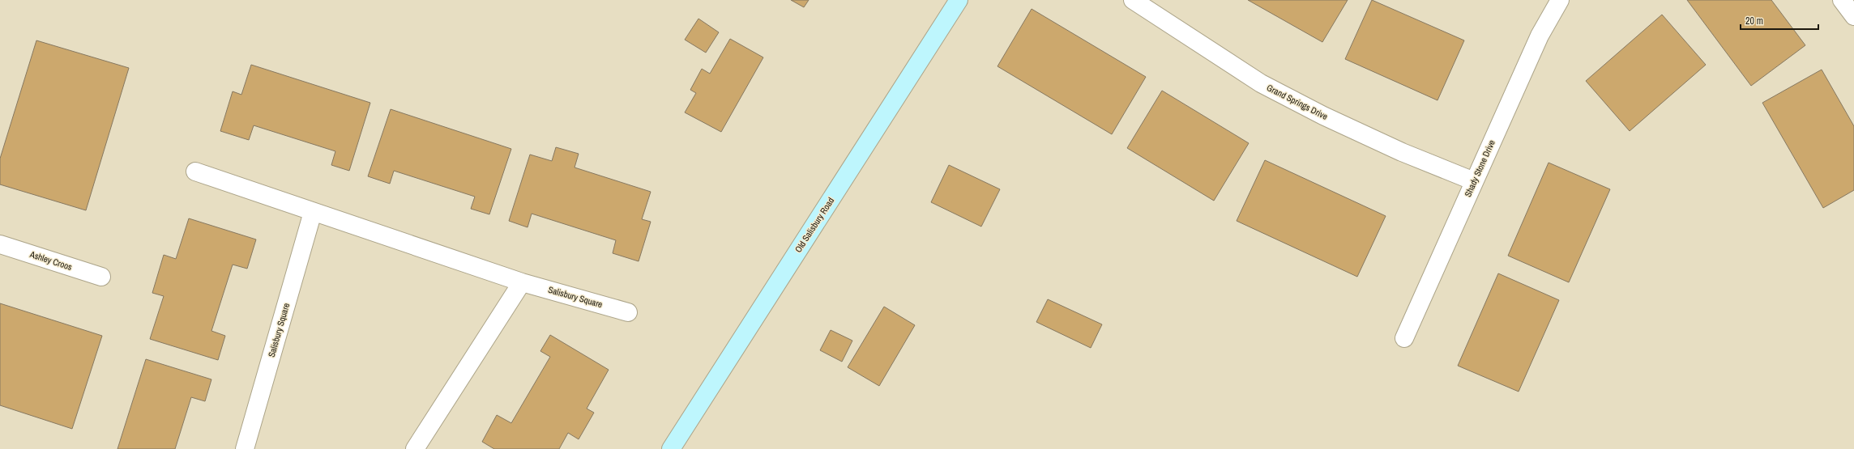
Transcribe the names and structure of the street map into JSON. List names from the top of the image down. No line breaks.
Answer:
{"streets":{"main road":["Old Salisbury Road"],"street":["Grand Springs Drive","Shady Stone Drive","Ashley Croos","Salisbury Square"]},"crossings":[["Grand Springs Drive","Shady Stone Drive"]],"scale_bar":"20 m"}
